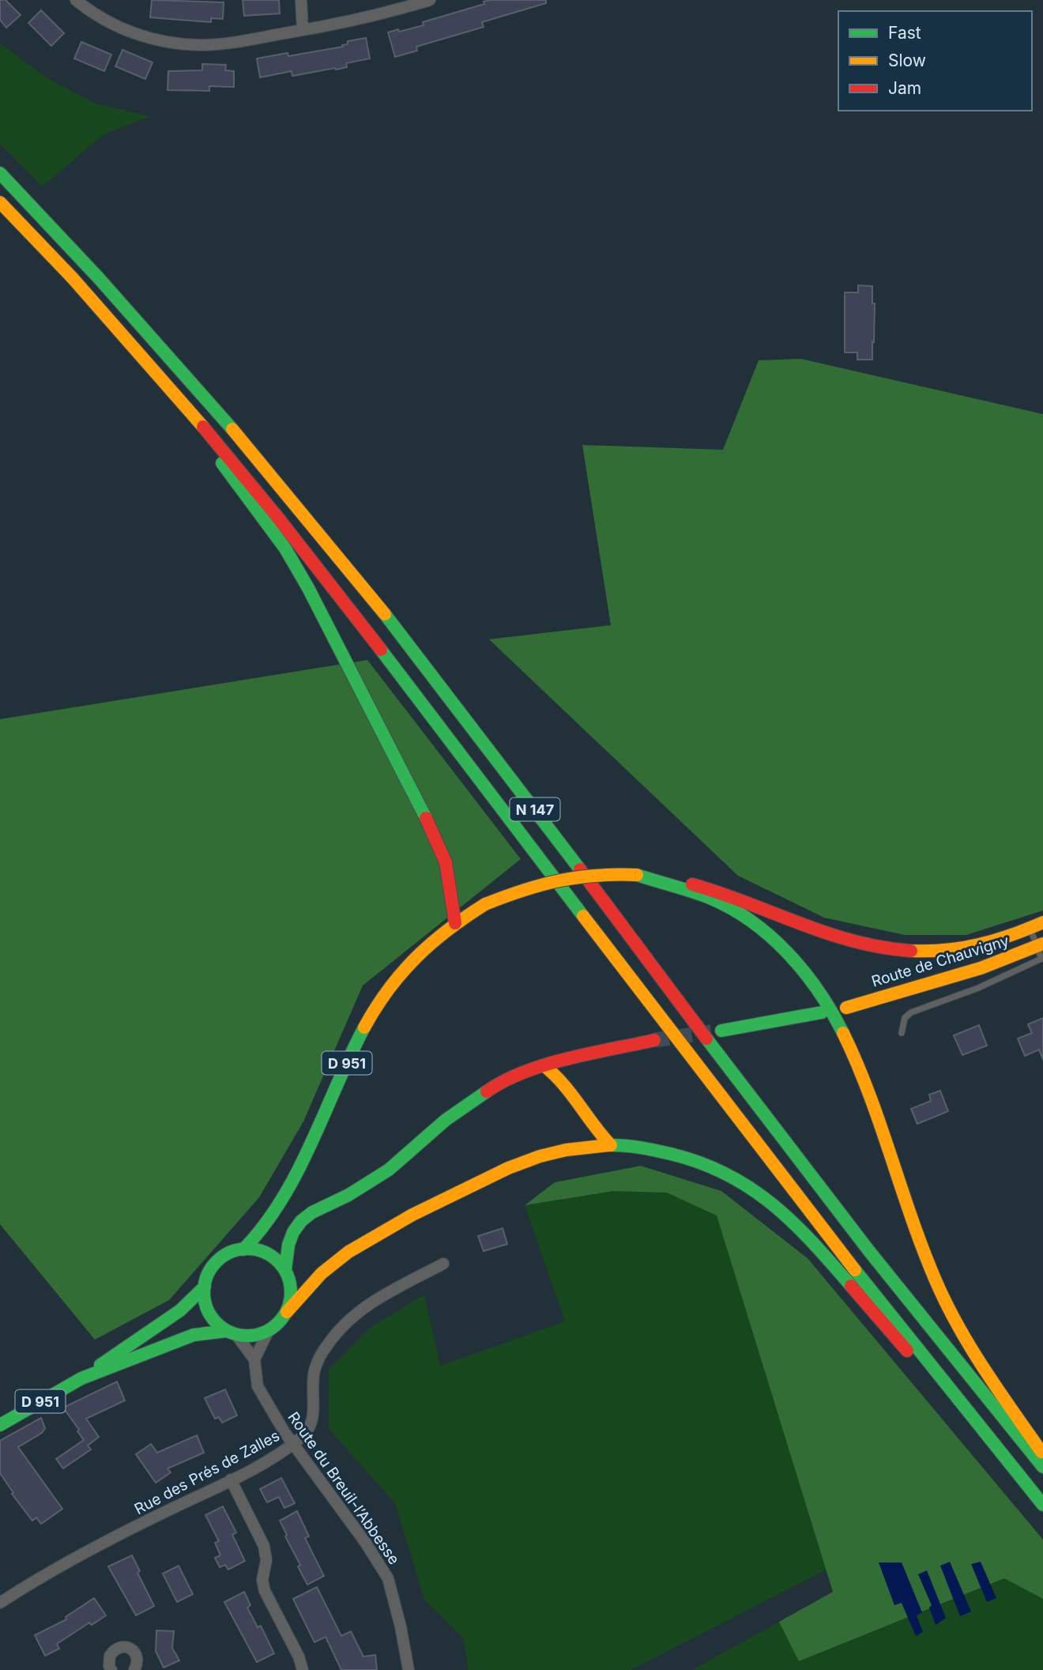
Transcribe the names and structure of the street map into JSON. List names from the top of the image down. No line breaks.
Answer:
{"streets":{"main road":["N 147","Route de Chauvigny","D 951"],"street":["Rue des Prés de Zalles","Route du Breuil-l’Abbesse"]},"crossings":[["Route de Chauvigny","D 951"],["D 951","Route du Breuil-l’Abbesse"],["Rue des Prés de Zalles","Route du Breuil-l’Abbesse"]],"legend":["Fast","Slow","Jam"]}
